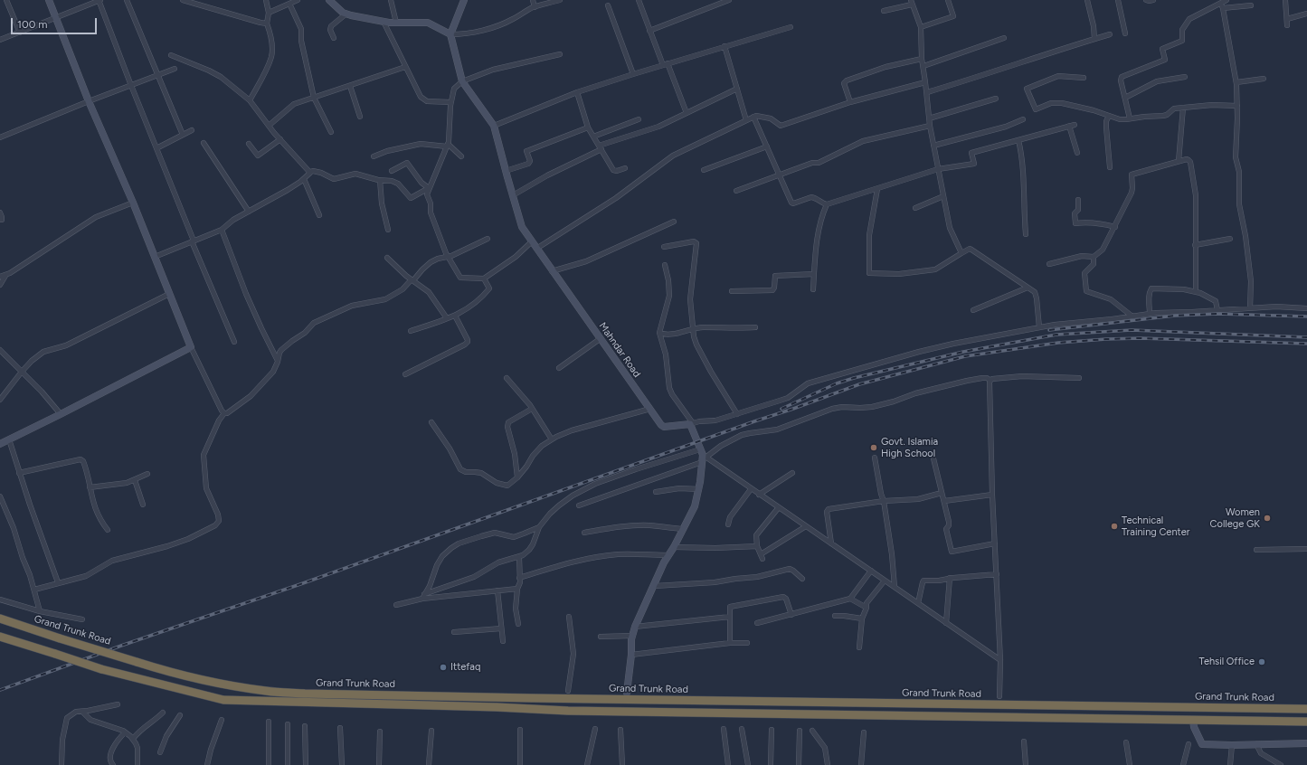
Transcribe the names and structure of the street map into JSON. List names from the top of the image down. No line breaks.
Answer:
{"streets":{"highway":["Grand Trunk Road"],"street":["Mahndar Road"]},"places":["Govt. Islamia High School","Women College GK","Technical Training Center","Tehsil Office","Ittefaq"],"scale_bar":"100 m"}
